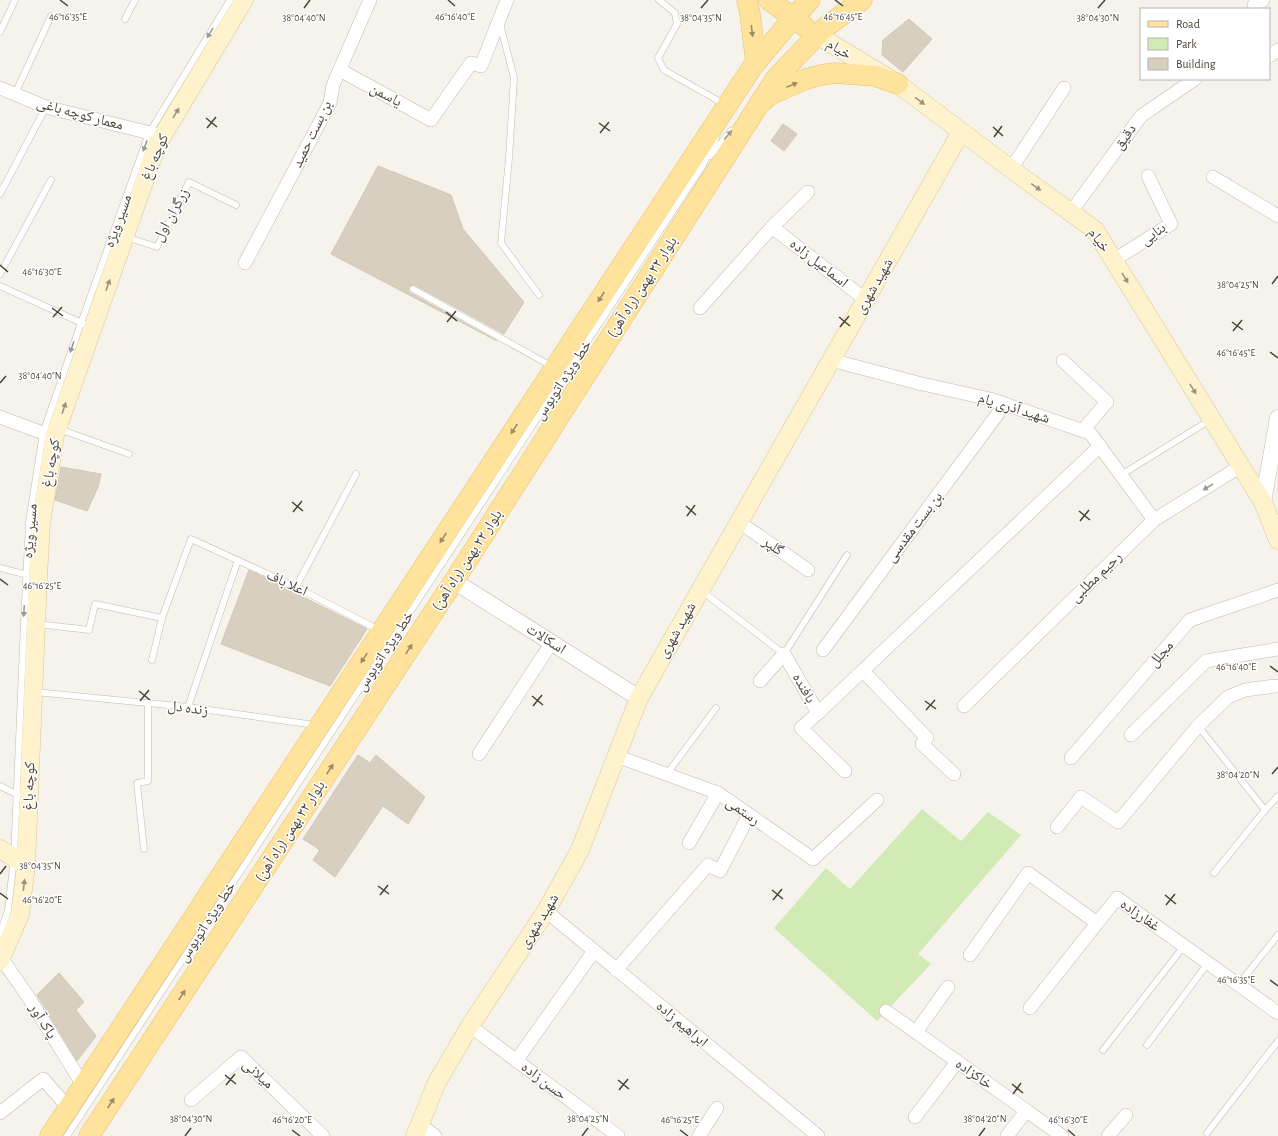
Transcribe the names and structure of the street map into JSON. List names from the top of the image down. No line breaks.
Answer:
{"streets":{"main road":["خیام","کوچه باغ","شهید شهری","بلوار ۲۲ بهمن (راه آهن)"],"street":["یاسمن","معمار کوچه باغی","بن بست حمید","دقیق","بنایی","اسماعیل زاده","شهید آذری یام","بن بست مقدسی","گلپر","رحیم مطلبی","اسکالات","مجلل","بافنده","رستمی","غفارزاده","پاک آور","ابراهیم زاده","میلانی","خاکزاده","حسن زاده"],"lane":["زرگران اول","مسیر ویژه","خط ویژه اتوبوس","اعلا باف","زنده دل"]},"crossings":[["خیام","دقیق"],["خیام","بنایی"],["خیام","شهید شهری"],["خیام","بلوار ۲۲ بهمن (راه آهن)"],["خیام","رحیم مطلبی"],["یاسمن","بن بست حمید"],["معمار کوچه باغی","کوچه باغ"],["معمار کوچه باغی","مسیر ویژه"],["کوچه باغ","زرگران اول"],["کوچه باغ","مسیر ویژه"],["کوچه باغ","زنده دل"],["کوچه باغ","پاک آور"],["اسماعیل زاده","شهید شهری"],["شهید شهری","شهید آذری یام"],["شهید شهری","گلپر"],["شهید شهری","اسکالات"],["شهید شهری","بافنده"],["شهید شهری","رستمی"],["شهید شهری","ابراهیم زاده"],["شهید شهری","حسن زاده"],["بلوار ۲۲ بهمن (راه آهن)","اعلا باف"],["بلوار ۲۲ بهمن (راه آهن)","اسکالات"],["بلوار ۲۲ بهمن (راه آهن)","زنده دل"],["بلوار ۲۲ بهمن (راه آهن)","پاک آور"],["شهید آذری یام","بن بست مقدسی"],["شهید آذری یام","رحیم مطلبی"]],"one_way":["خیام","مسیر ویژه"],"legend":["Road","Park","Building"],"coordinates":["46°16'35\"E","46°16'40\"E","46°16'45\"E","38°04'40\"N","38°04'35\"N","38°04'30\"N","46°16'30\"E","38°04'25\"N","46°16'25\"E","38°04'20\"N","46°16'20\"E"]}
